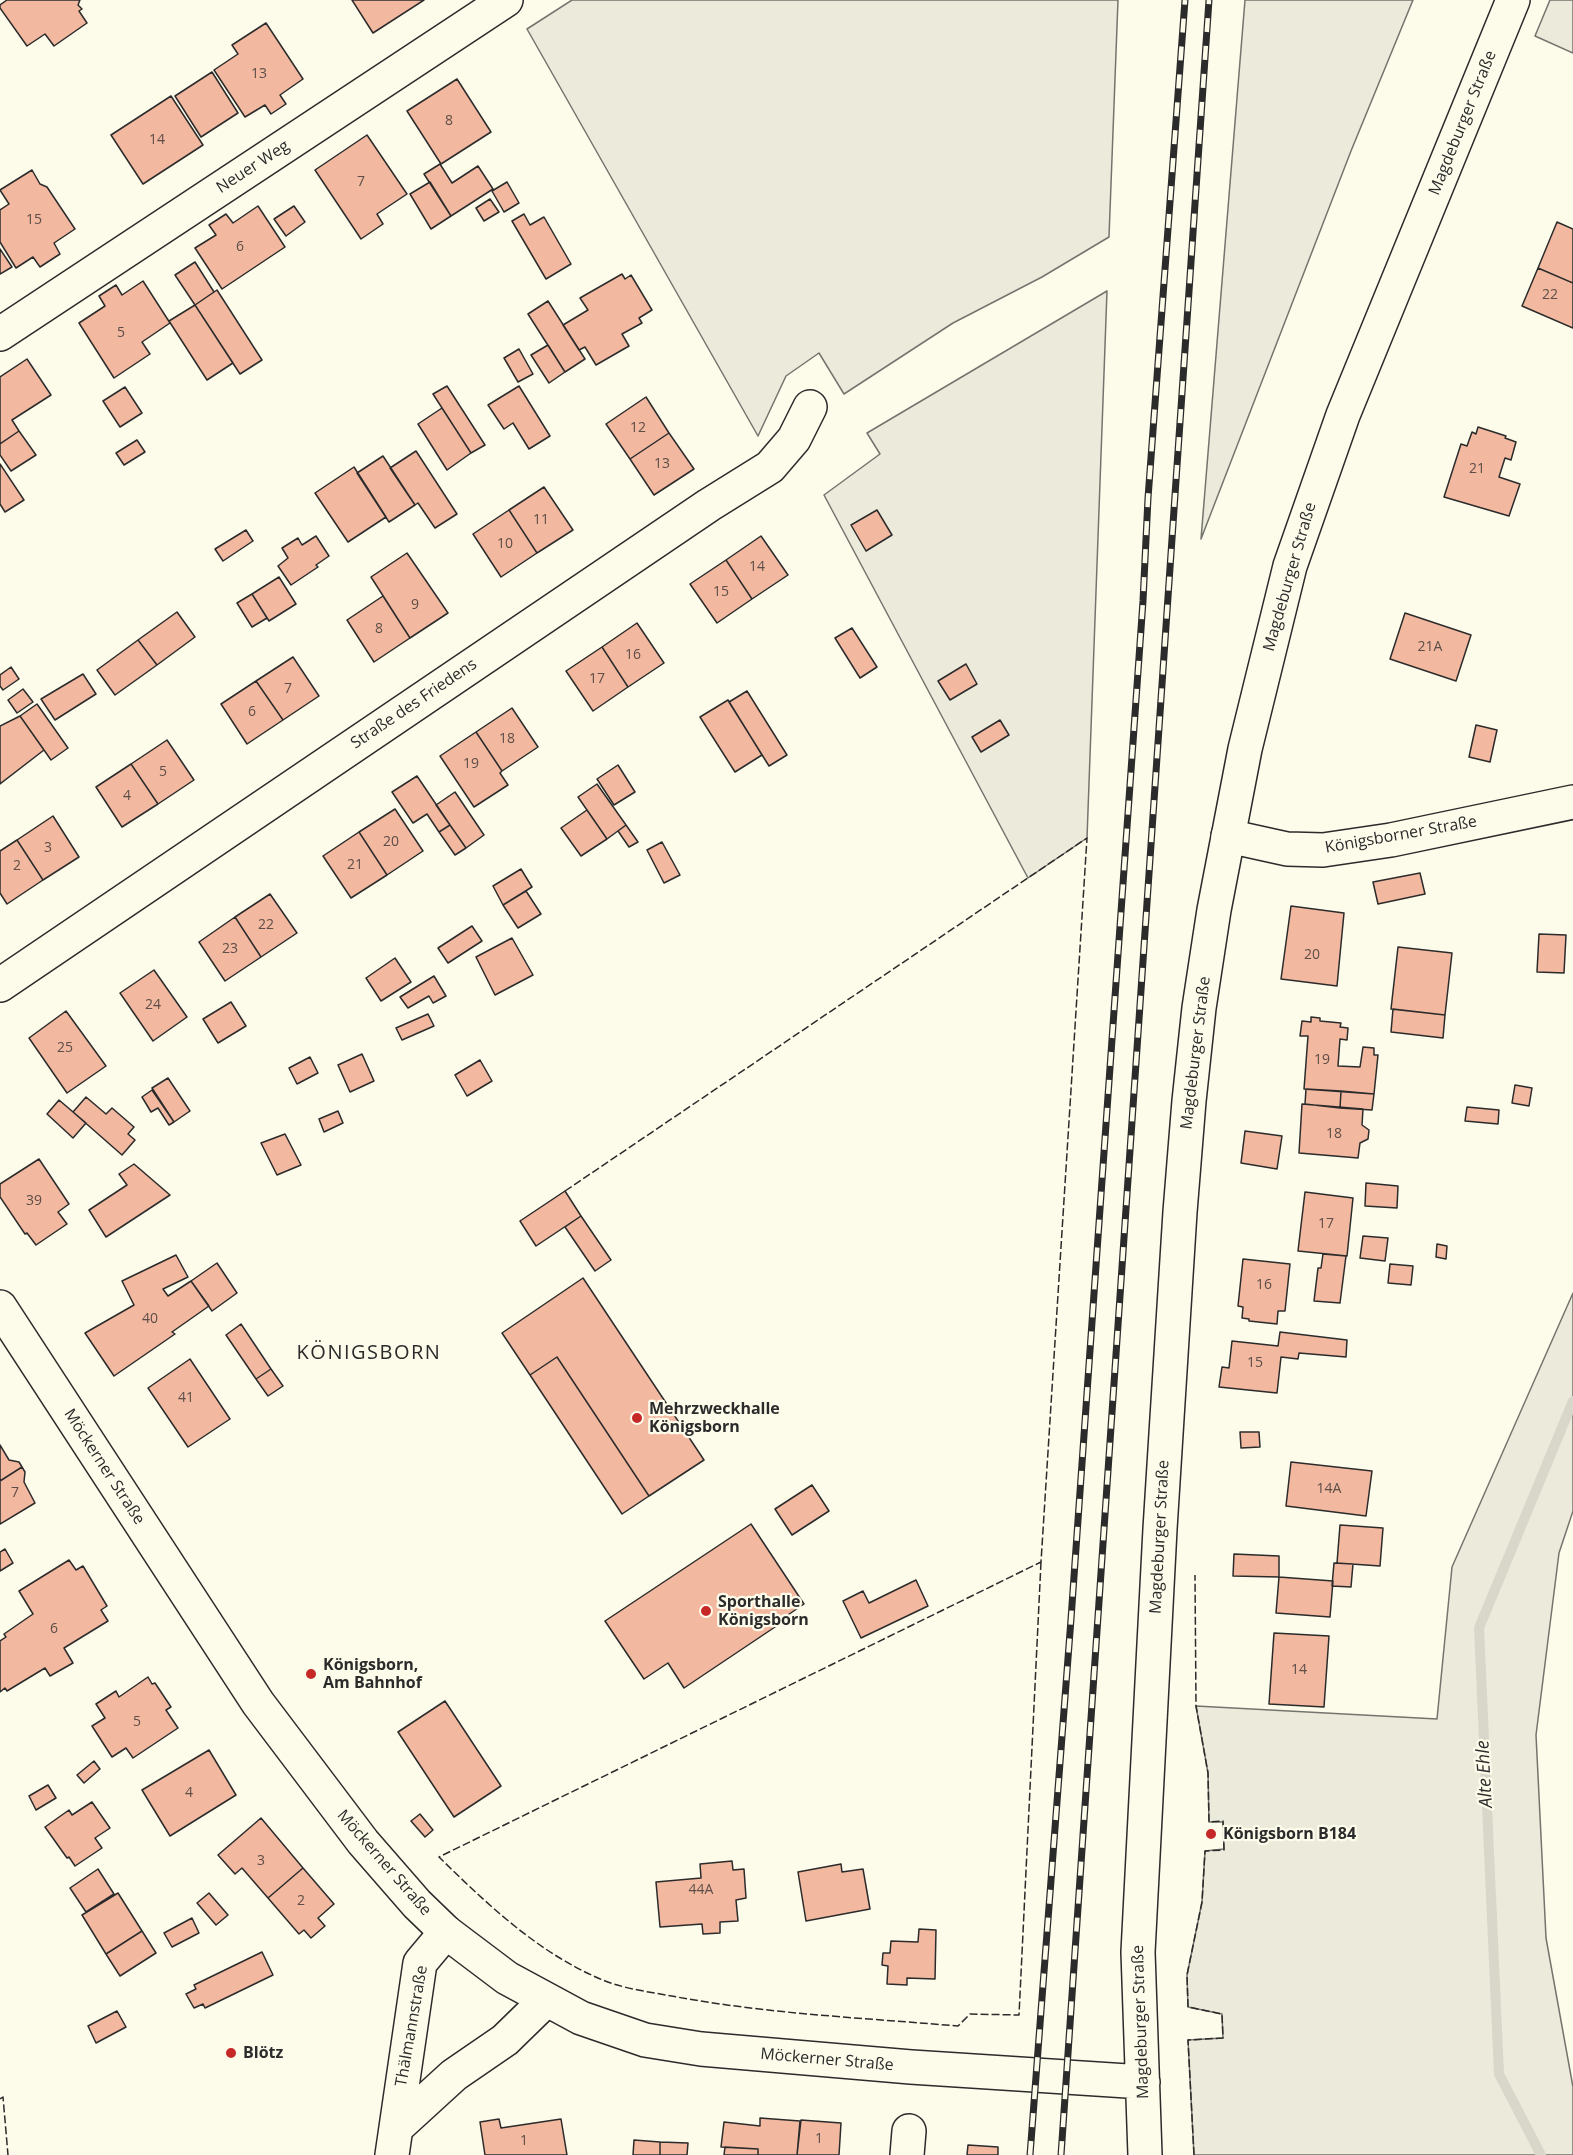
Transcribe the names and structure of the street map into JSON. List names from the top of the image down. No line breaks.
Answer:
{"streets":{"main road":["Magdeburger Straße","Neuer Weg","Straße des Friedens","Königsborner Straße","Möckerner Straße","Thälmannstraße"]},"crossings":[["Magdeburger Straße","Königsborner Straße"],["Magdeburger Straße","Möckerner Straße"],["Möckerner Straße","Thälmannstraße"]],"districts":["KÖNIGSBORN"],"water":["Alte Ehle"],"places":["Mehrzweckhalle Königsborn","Sporthalle Königsborn","Königsborn, Am Bahnhof","Königsborn B184","Blötz"],"house_numbers":["13","8","14","7","15","6","22","5","12","13","21","11","10","14","15","9","8","21A","16","17","7","6","18","19","5","4","20","3","21","2","22","23","20","24","25","19","18","39","17","16","40","15","41","14A","7","6","14","5","4","3","44A","2","1","1"]}
